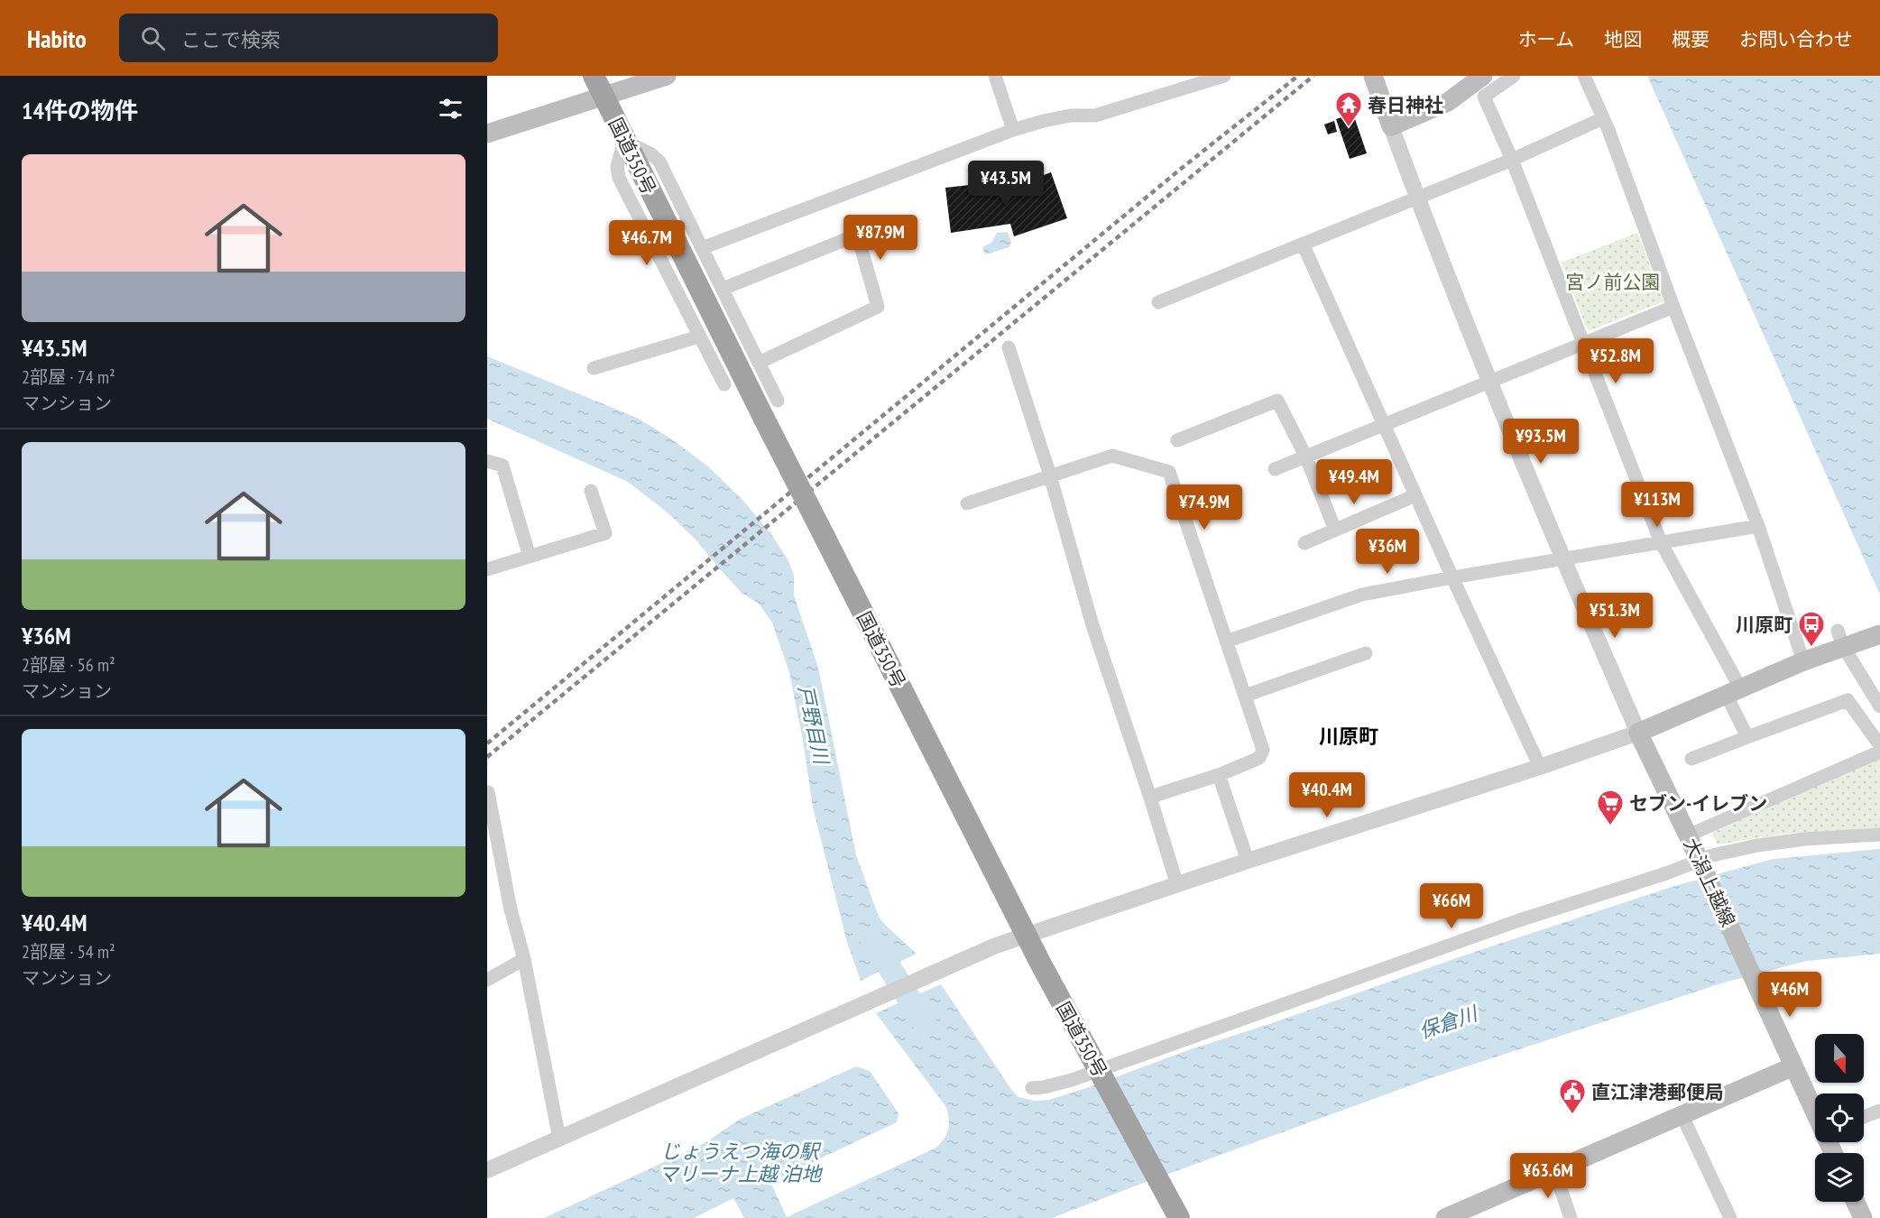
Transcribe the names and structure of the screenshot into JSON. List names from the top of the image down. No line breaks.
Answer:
{"streets":{"highway":["国道350号"],"main road":["大潟上越線"]},"districts":["川原町"],"water":["戸野目川","保倉川","じょうえつ海の駅 マリーナ上越 泊地"],"parks":["宮ノ前公園"],"places":{"temple":["春日神社"],"bus stop":["川原町"],"supermarket":["セブン-イレブン"],"public building":["直江津港郵便局"]},"north":"bottom","page":{"header":"Habito","search":"ここで検索","nav":["ホーム","地図","概要","お問い合わせ"],"heading":"14件の物件","list":[{"name":"¥43.5M","note":"2部屋 · 74 m² · マンション"},{"name":"¥36M","note":"2部屋 · 56 m² · マンション"},{"name":"¥40.4M","note":"2部屋 · 54 m² · マンション"}],"price":["¥43.5M","¥87.9M","¥46.7M","¥52.8M","¥93.5M","¥49.4M","¥113M","¥74.9M","¥36M","¥51.3M","¥40.4M","¥66M","¥46M","¥63.6M"]}}
